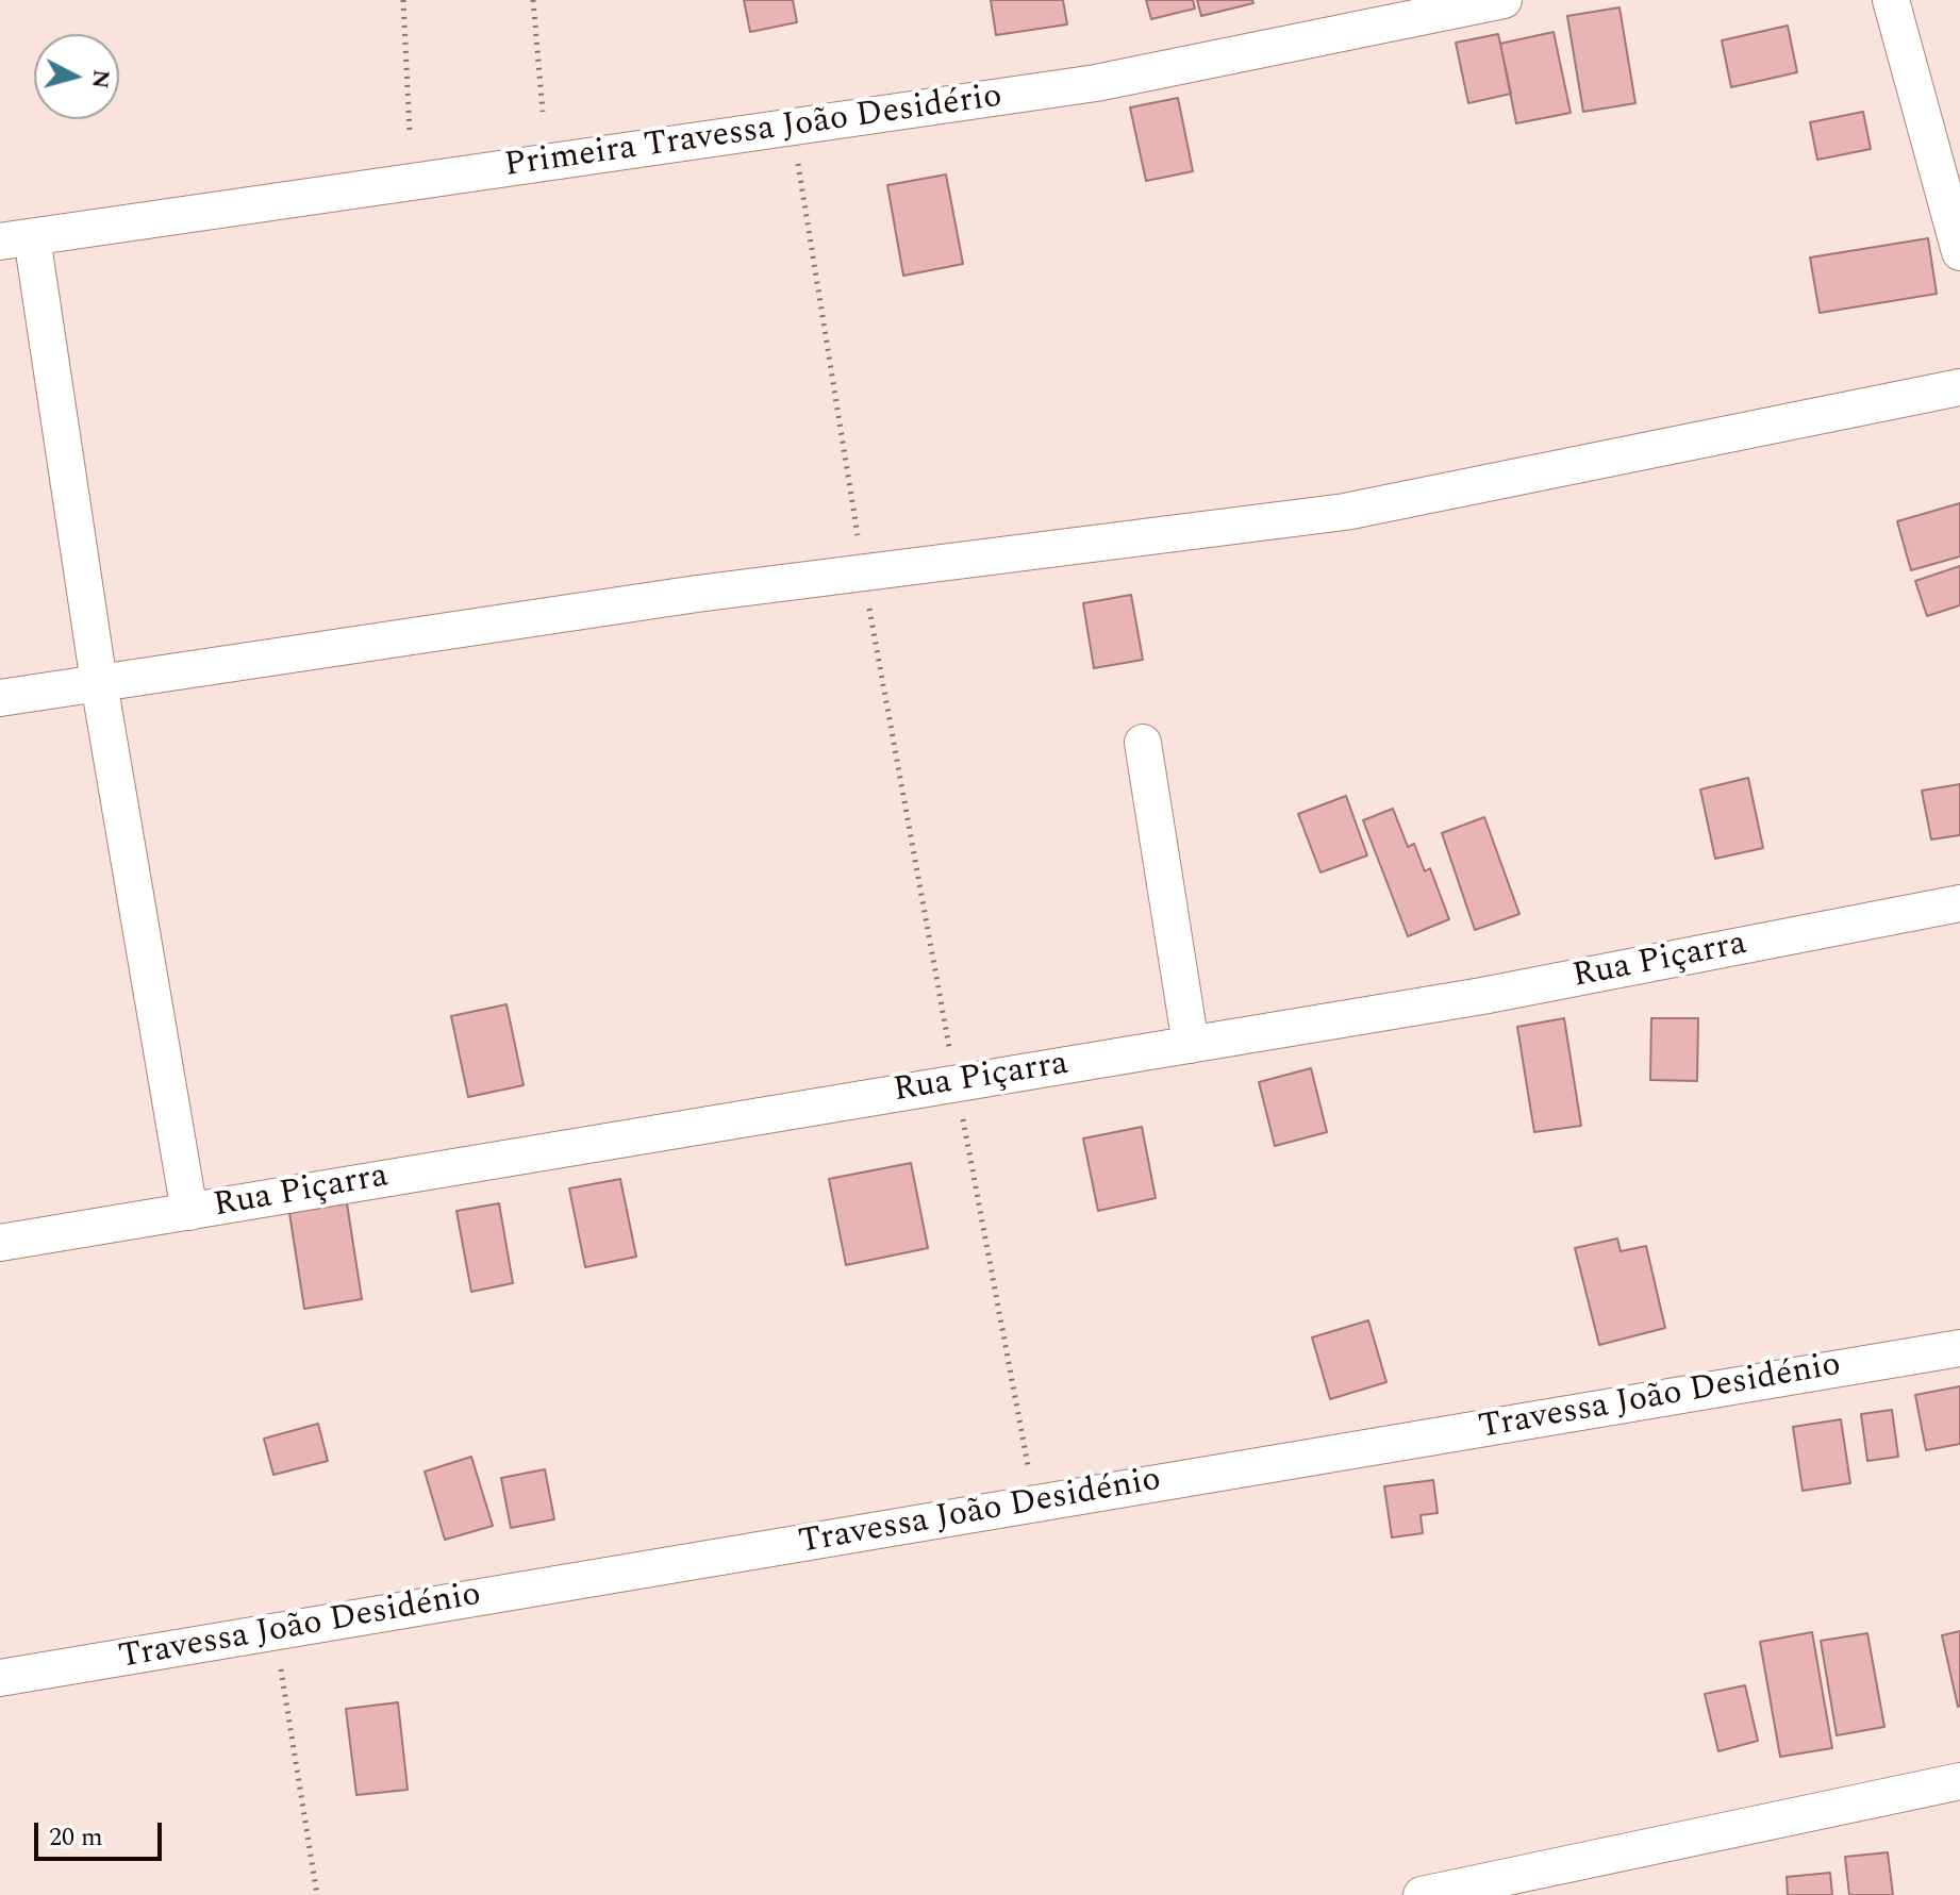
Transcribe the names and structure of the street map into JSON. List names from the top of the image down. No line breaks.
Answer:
{"streets":{"street":["Primeira Travessa João Desidério","Rua Piçarra","Travessa João Desidénio"]},"scale_bar":"20 m","north":"right"}
